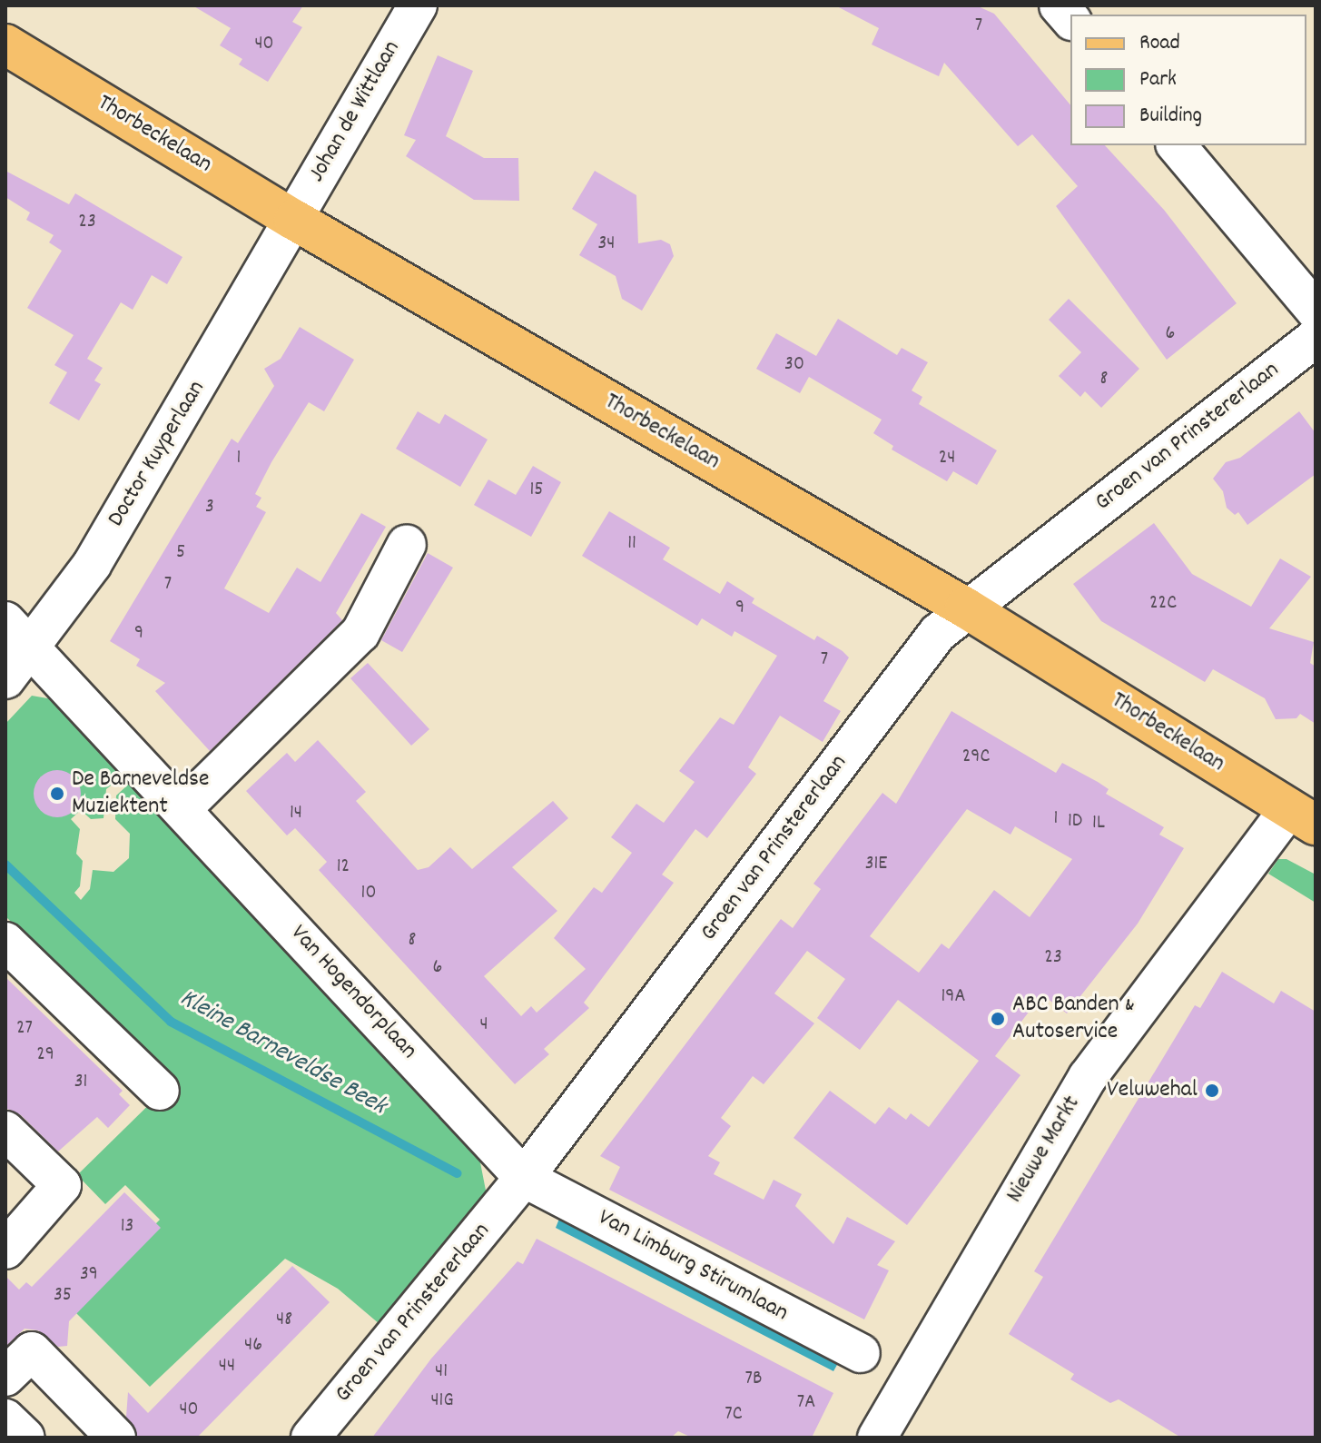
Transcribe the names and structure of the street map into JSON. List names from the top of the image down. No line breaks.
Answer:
{"streets":{"main road":["Thorbeckelaan"],"street":["Johan de Wittlaan","Groen van Prinstererlaan","Doctor Kuyperlaan","Van Hogendorplaan","Nieuwe Markt","Van Limburg Stirumlaan"]},"crossings":[["Johan de Wittlaan","Thorbeckelaan"],["Johan de Wittlaan","Doctor Kuyperlaan"],["Thorbeckelaan","Groen van Prinstererlaan"],["Thorbeckelaan","Doctor Kuyperlaan"],["Thorbeckelaan","Nieuwe Markt"],["Groen van Prinstererlaan","Van Hogendorplaan"],["Groen van Prinstererlaan","Van Limburg Stirumlaan"],["Doctor Kuyperlaan","Van Hogendorplaan"],["Van Hogendorplaan","Van Limburg Stirumlaan"]],"water":["Kleine Barneveldse Beek"],"places":["De Barneveldse Muziektent","ABC Banden & Autoservice","Veluwehal"],"house_numbers":["7","40","23","34","6","30","8","1","24","15","3","11","5","7","22C","9","9","7","29C","14","1","1D","1L","31E","12","10","8","23","6","19A","4","27","29","31","13","39","35","48","46","44","41","7B","41G","7A","40","7C"],"legend":["Road","Park","Building"]}
